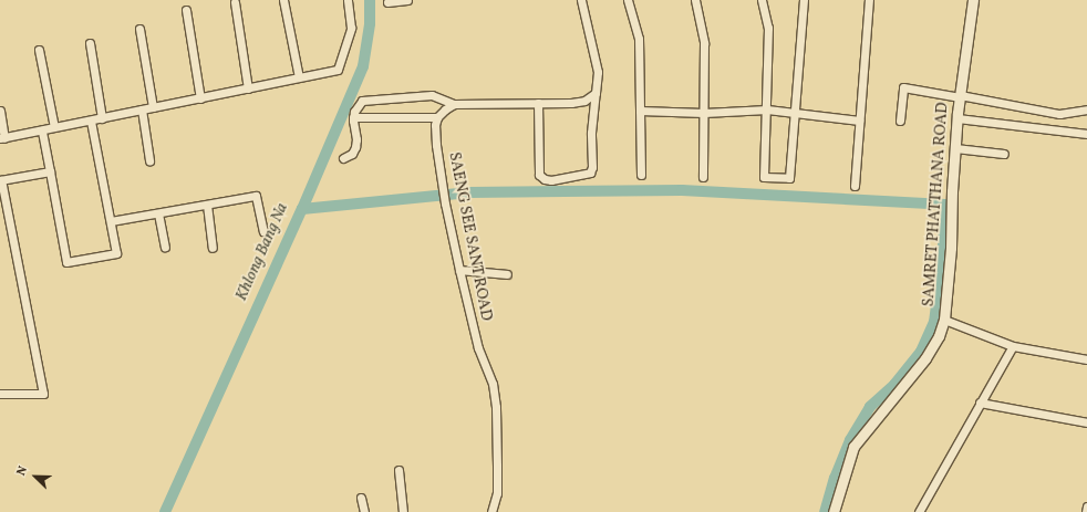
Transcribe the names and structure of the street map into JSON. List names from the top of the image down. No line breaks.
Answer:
{"streets":{"street":["SAMRET PHATTHANA ROAD","SAENG SEE SANT ROAD"]},"water":["Khlong Bang Na"],"north":"top left"}
